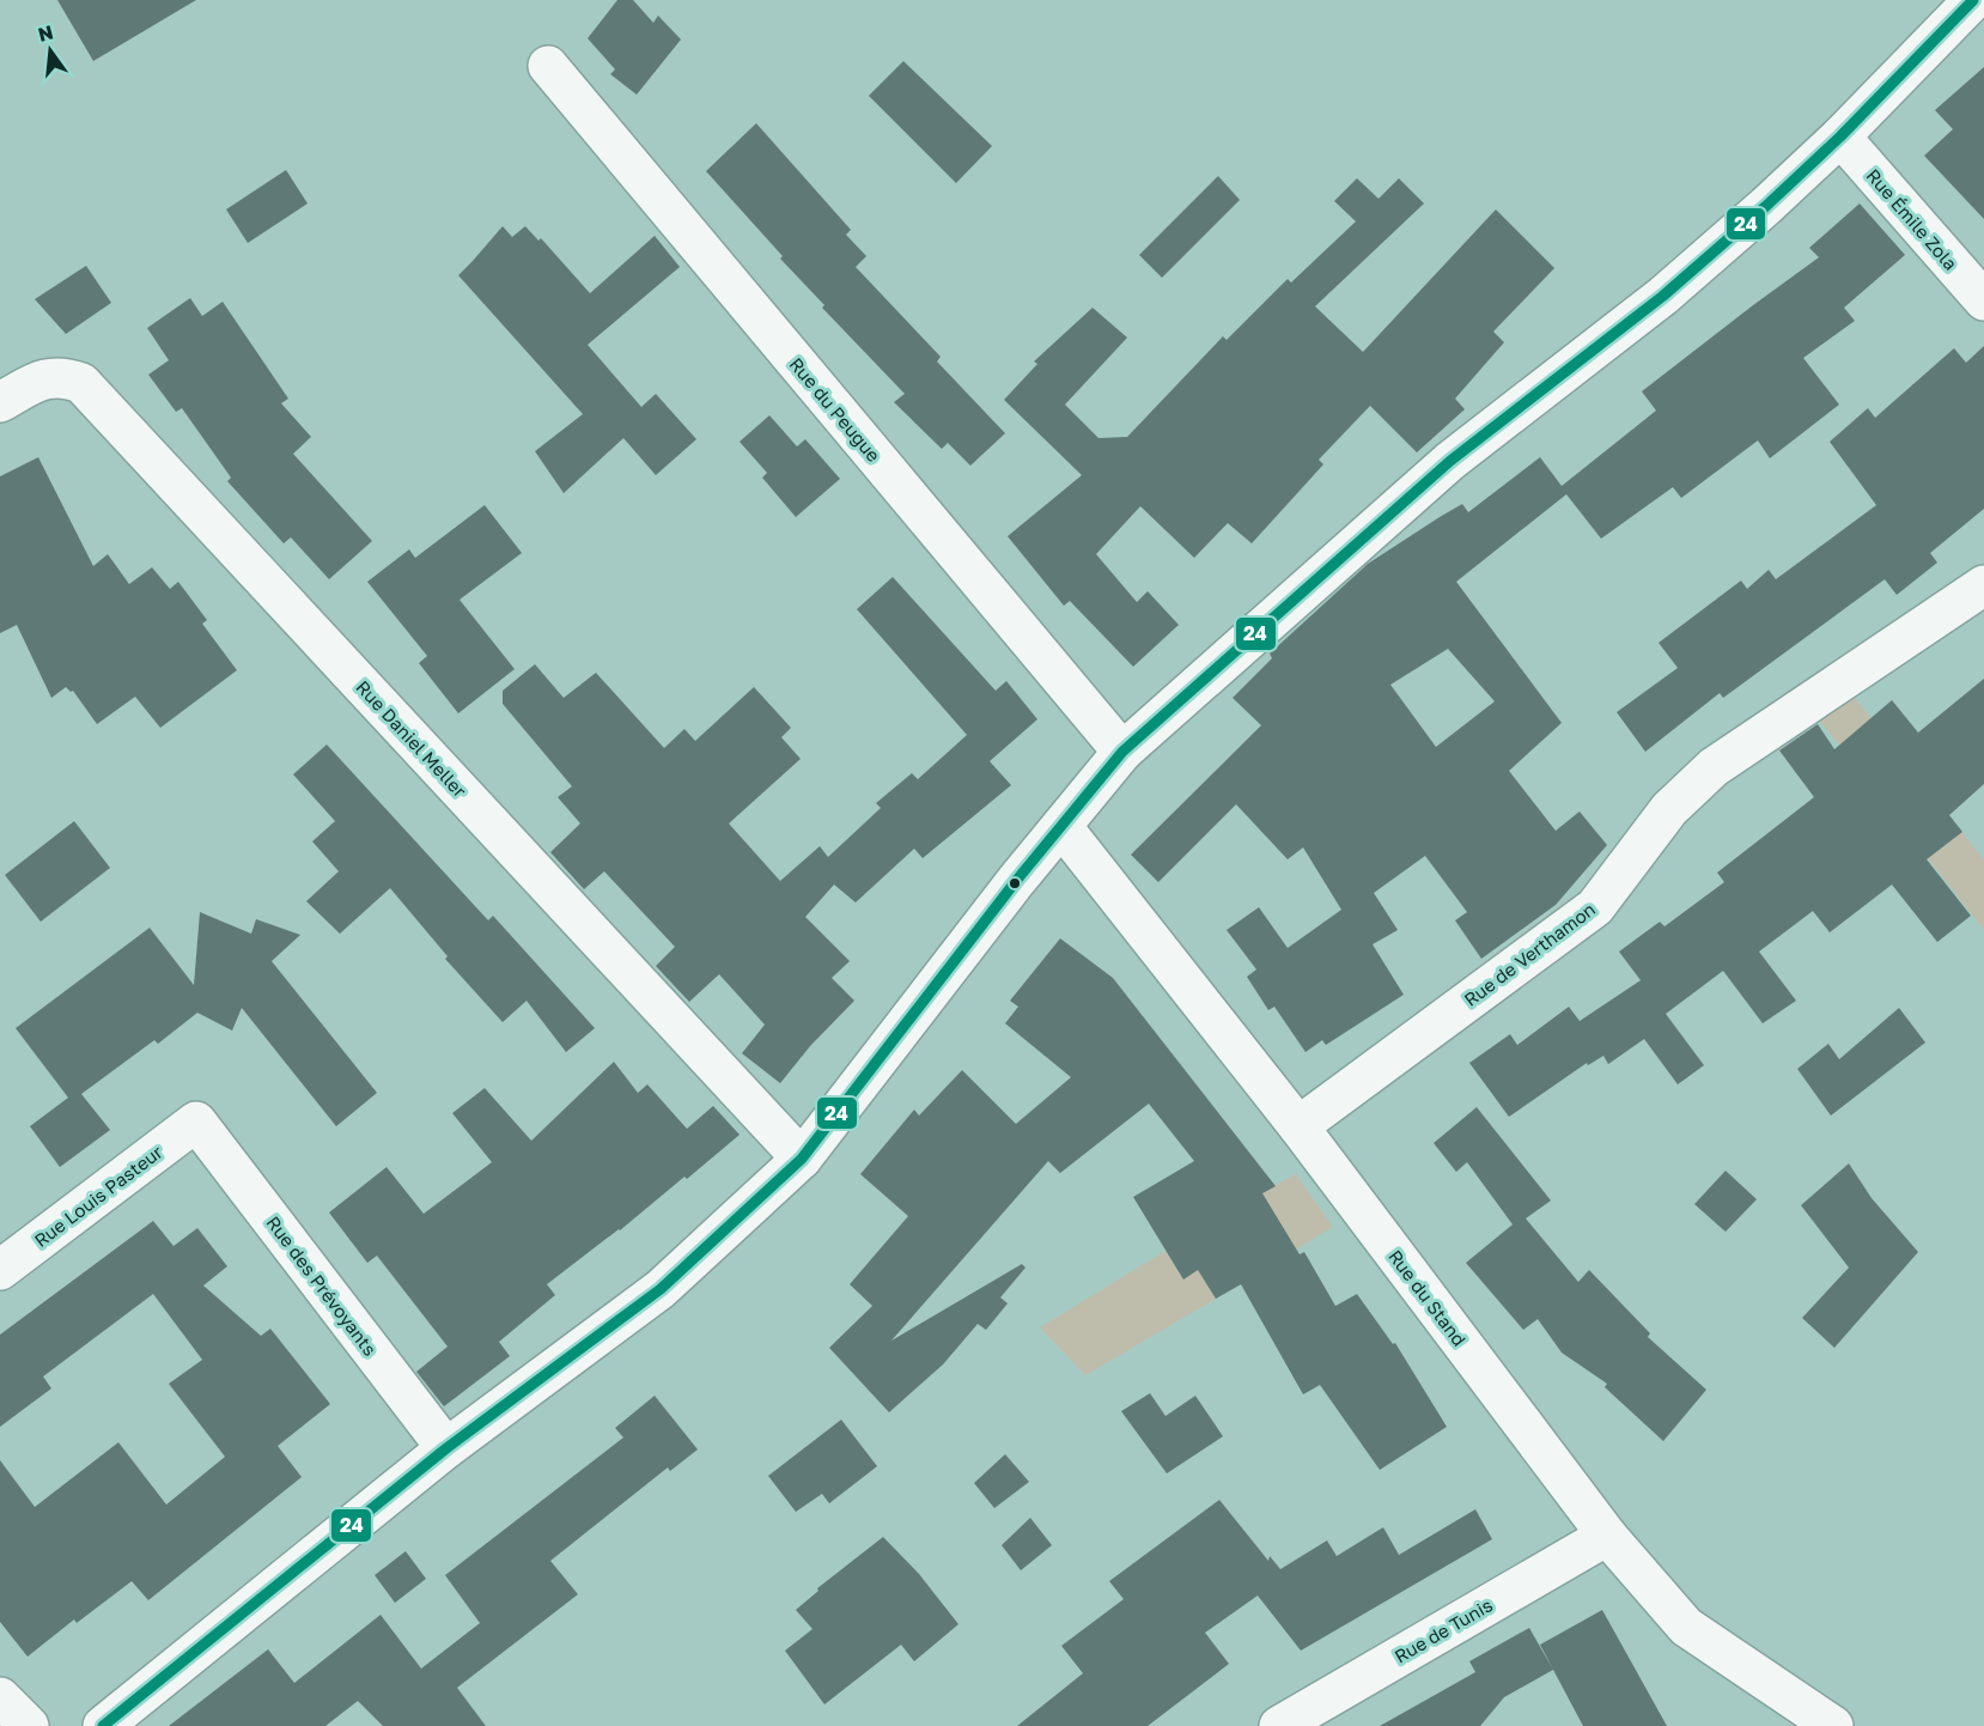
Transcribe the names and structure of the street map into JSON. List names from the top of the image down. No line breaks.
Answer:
{"streets":{"street":["Rue Émile Zola","Rue du Peugue","Rue Daniel Meller","Rue de Verthamon","Rue Louis Pasteur","Rue des Prévoyants","Rue du Stand","Rue de Tunis"]},"crossings":[["Rue de Verthamon","Rue du Stand"],["Rue Louis Pasteur","Rue des Prévoyants"],["Rue du Stand","Rue de Tunis"]],"lines":["transit line 24"],"north":"top"}
